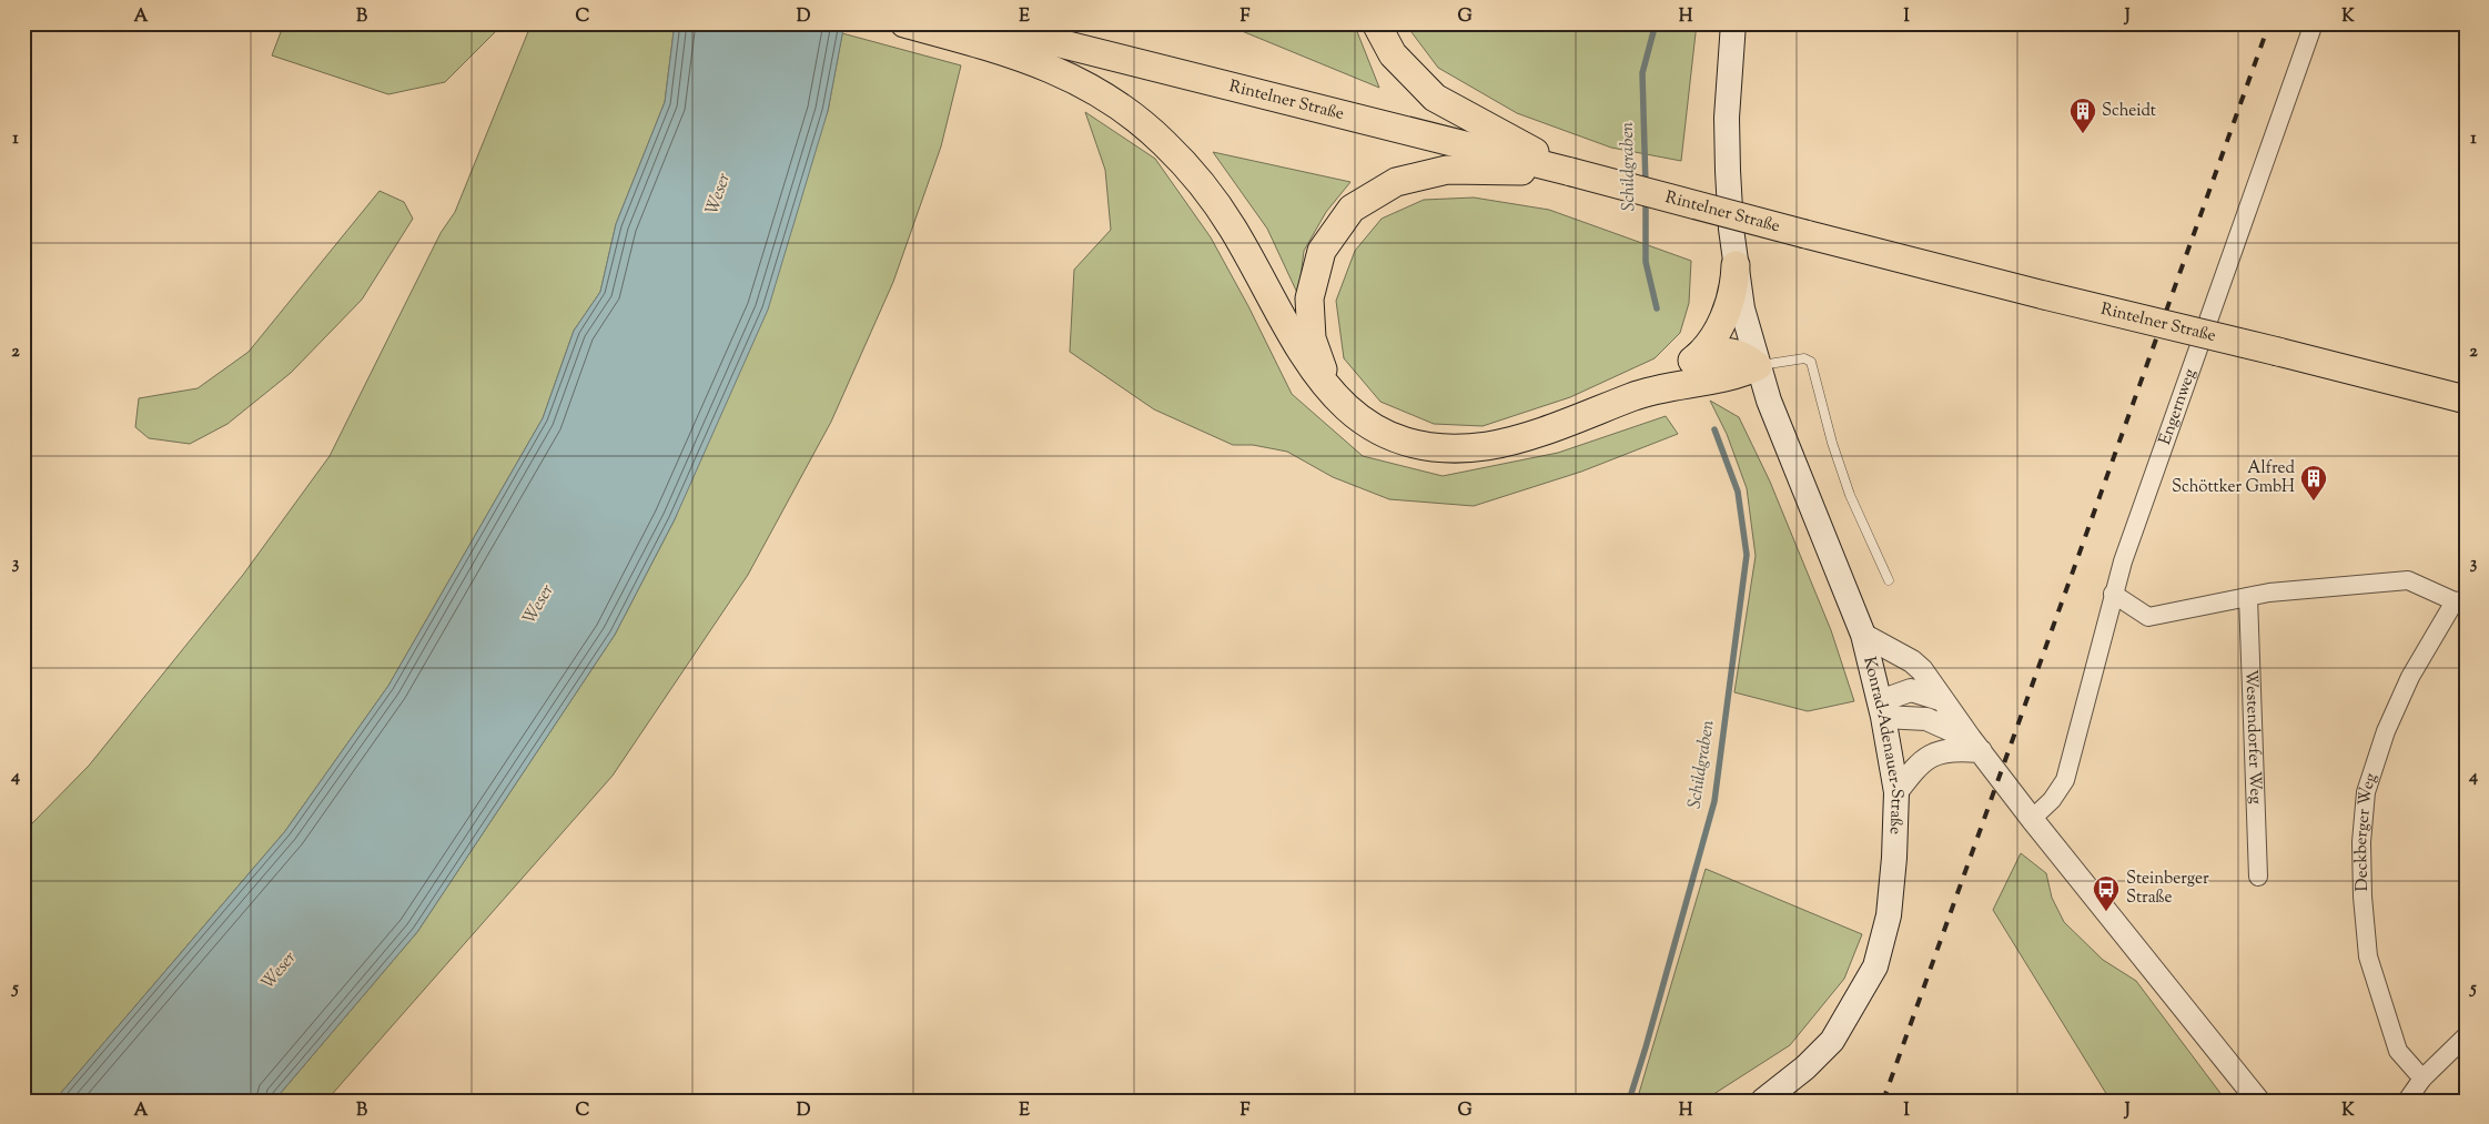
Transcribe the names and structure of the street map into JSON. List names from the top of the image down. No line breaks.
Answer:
{"streets":{"main road":["Rintelner Straße","Konrad-Adenauer-Straße"],"street":["Engernweg","Westendorfer Weg","Deckberger Weg"]},"water":["Schildgraben","Weser"],"places":{"building":["Scheidt","Alfred Schöttker GmbH"],"bus stop":["Steinberger Straße"]},"grid":{"columns":["A","B","C","D","E","F","G","H","I","J","K"],"rows":["1","2","3","4","5"]}}
